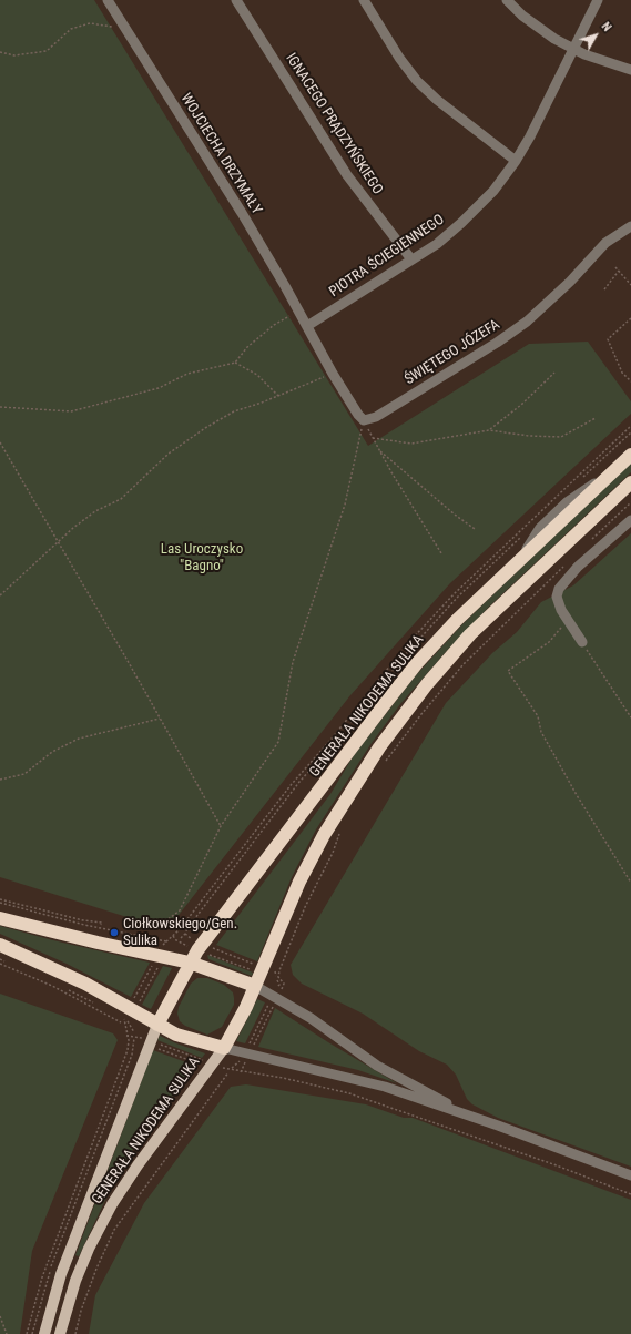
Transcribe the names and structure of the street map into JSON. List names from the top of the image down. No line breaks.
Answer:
{"streets":{"highway":["GENERAŁA NIKODEMA SULIKA"],"street":["IGNACEGO PRĄDZYŃSKIEGO","WOJCIECHA DRZYMAŁY","PIOTRA ŚCIEGIENNEGO","ŚWIĘTEGO JÓZEFA"]},"crossings":[["IGNACEGO PRĄDZYŃSKIEGO","PIOTRA ŚCIEGIENNEGO"],["WOJCIECHA DRZYMAŁY","PIOTRA ŚCIEGIENNEGO"]],"parks":["Las Uroczysko \"Bagno\""],"places":["Ciołkowskiego/Gen. Sulika"],"north":"top right"}
